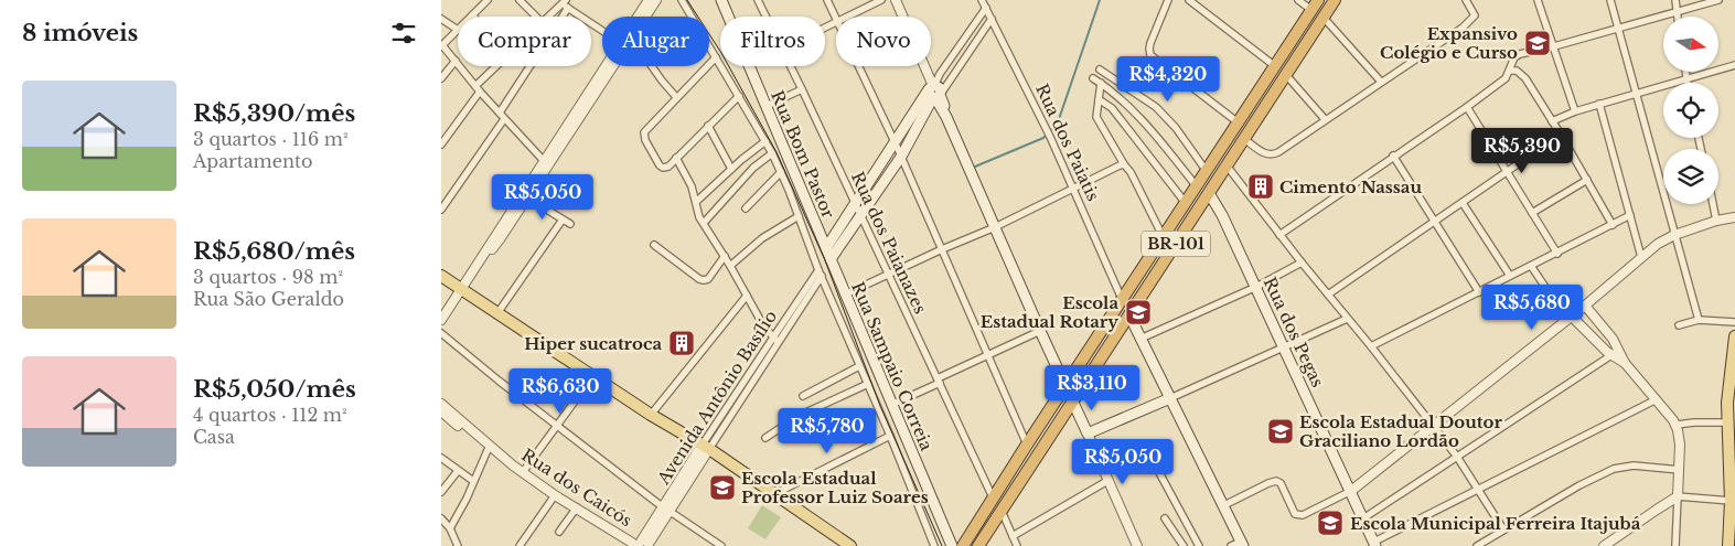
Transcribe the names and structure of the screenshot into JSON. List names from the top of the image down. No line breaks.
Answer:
{"streets":{"highway":["BR-101"],"main road":["Rua Bom Pastor","Rua dos Pegas","Rua Sampaio Correia"],"street":["Rua dos Paiatis","Rua dos Paianazes","Avenida Antônio Basílio","Rua dos Caicós"]},"crossings":[["Rua dos Paiatis","BR-101"],["Rua Bom Pastor","Rua Sampaio Correia"],["Rua dos Paianazes","BR-101"],["BR-101","Rua dos Pegas"],["Rua Sampaio Correia","Avenida Antônio Basílio"],["Avenida Antônio Basílio","Rua dos Caicós"]],"places":{"school or university":["Expansivo Colégio e Curso","Escola Estadual Rotary","Escola Estadual Doutor Graciliano Lordão","Escola Estadual Professor Luiz Soares","Escola Municipal Ferreira Itajubá"],"building":["Cimento Nassau","Hiper sucatroca"]},"north":"right","page":{"heading":"8 imóveis","chip":["Comprar","Alugar","Filtros","Novo"],"price":["R$4,320","R$5,390","R$5,050","R$5,680","R$3,110","R$6,630","R$5,780","R$5,050"],"list":[{"name":"R$5,390/mês","note":"3 quartos · 116 m² · Apartamento"},{"name":"R$5,680/mês","note":"3 quartos · 98 m² · Rua São Geraldo"},{"name":"R$5,050/mês","note":"4 quartos · 112 m² · Casa"}]}}
